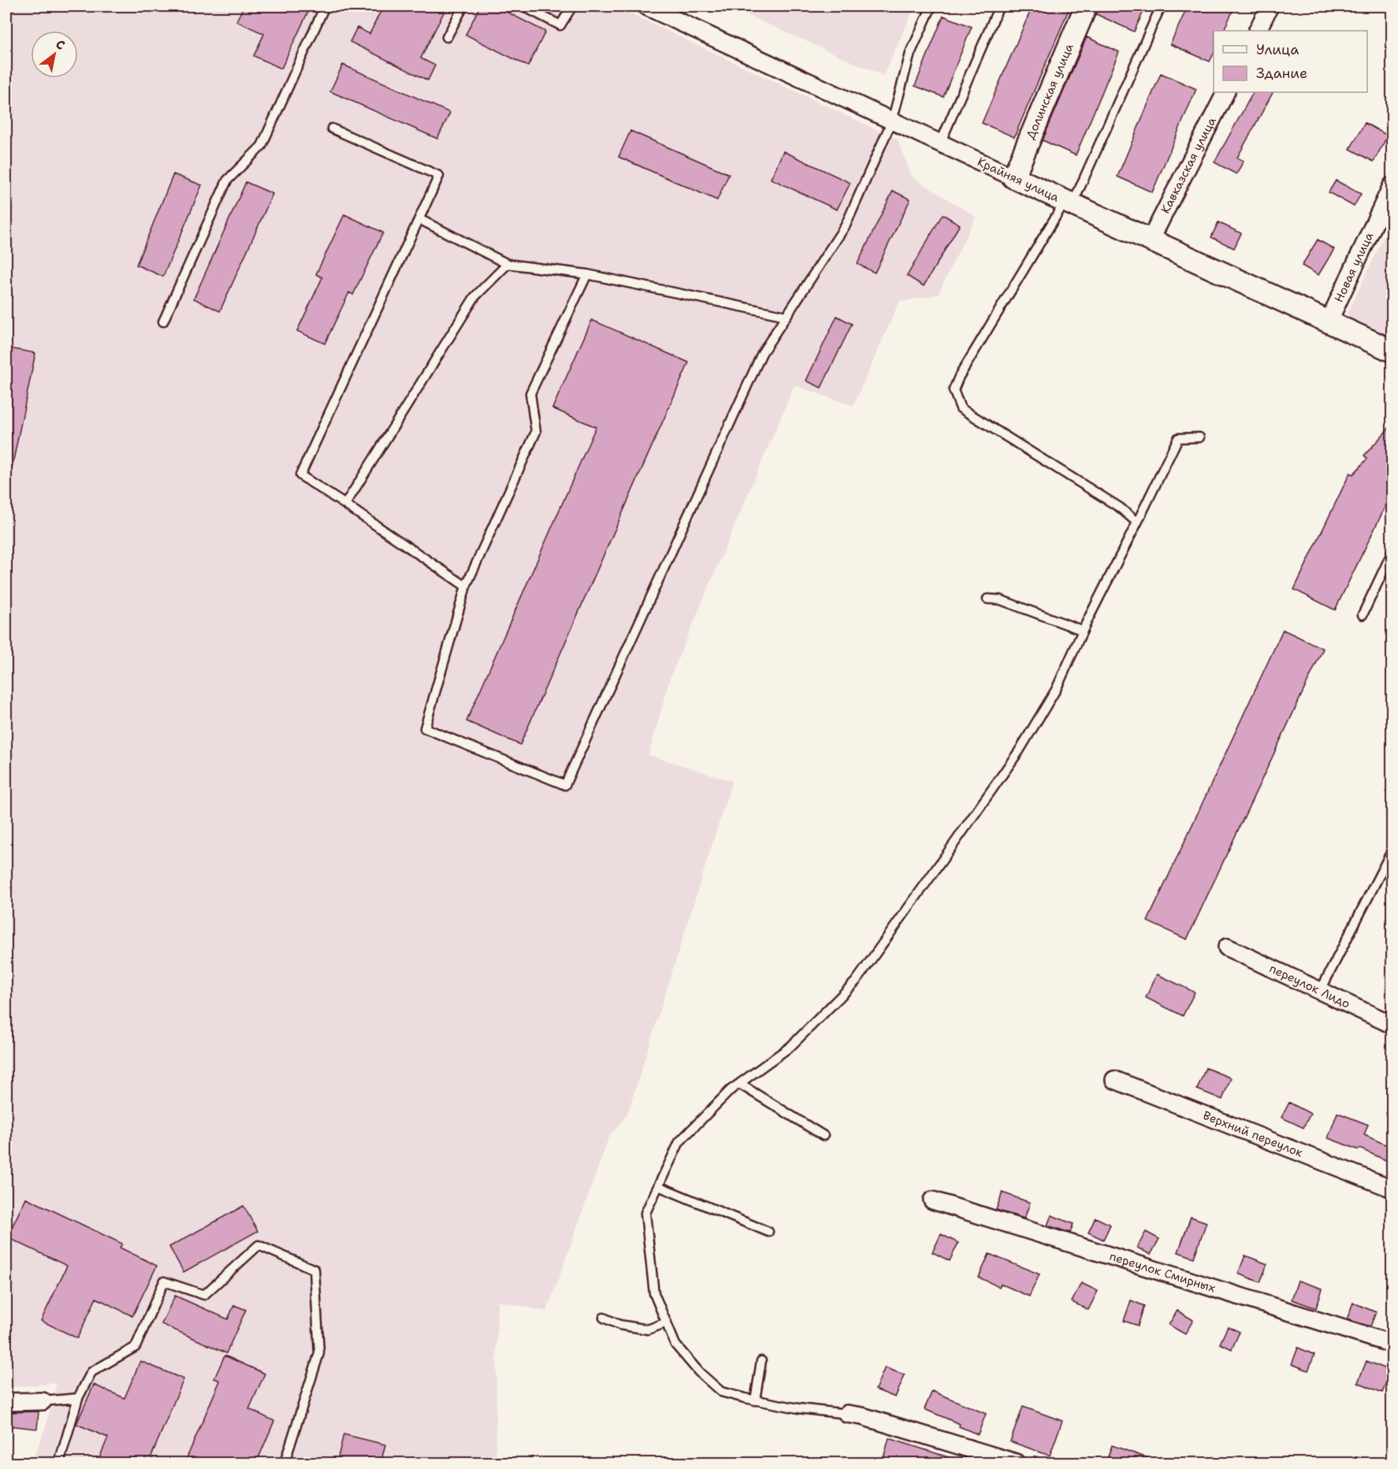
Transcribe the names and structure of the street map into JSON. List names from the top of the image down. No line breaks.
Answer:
{"streets":{"street":["Долинская улица","Кавказская улица","Крайняя улица","Новая улица","переулок Лидо","Верхний переулок","переулок Смирных"]},"crossings":[["Долинская улица","Крайняя улица"],["Кавказская улица","Крайняя улица"],["Крайняя улица","Новая улица"]],"legend":["Улица","Здание"],"north":"top right"}
